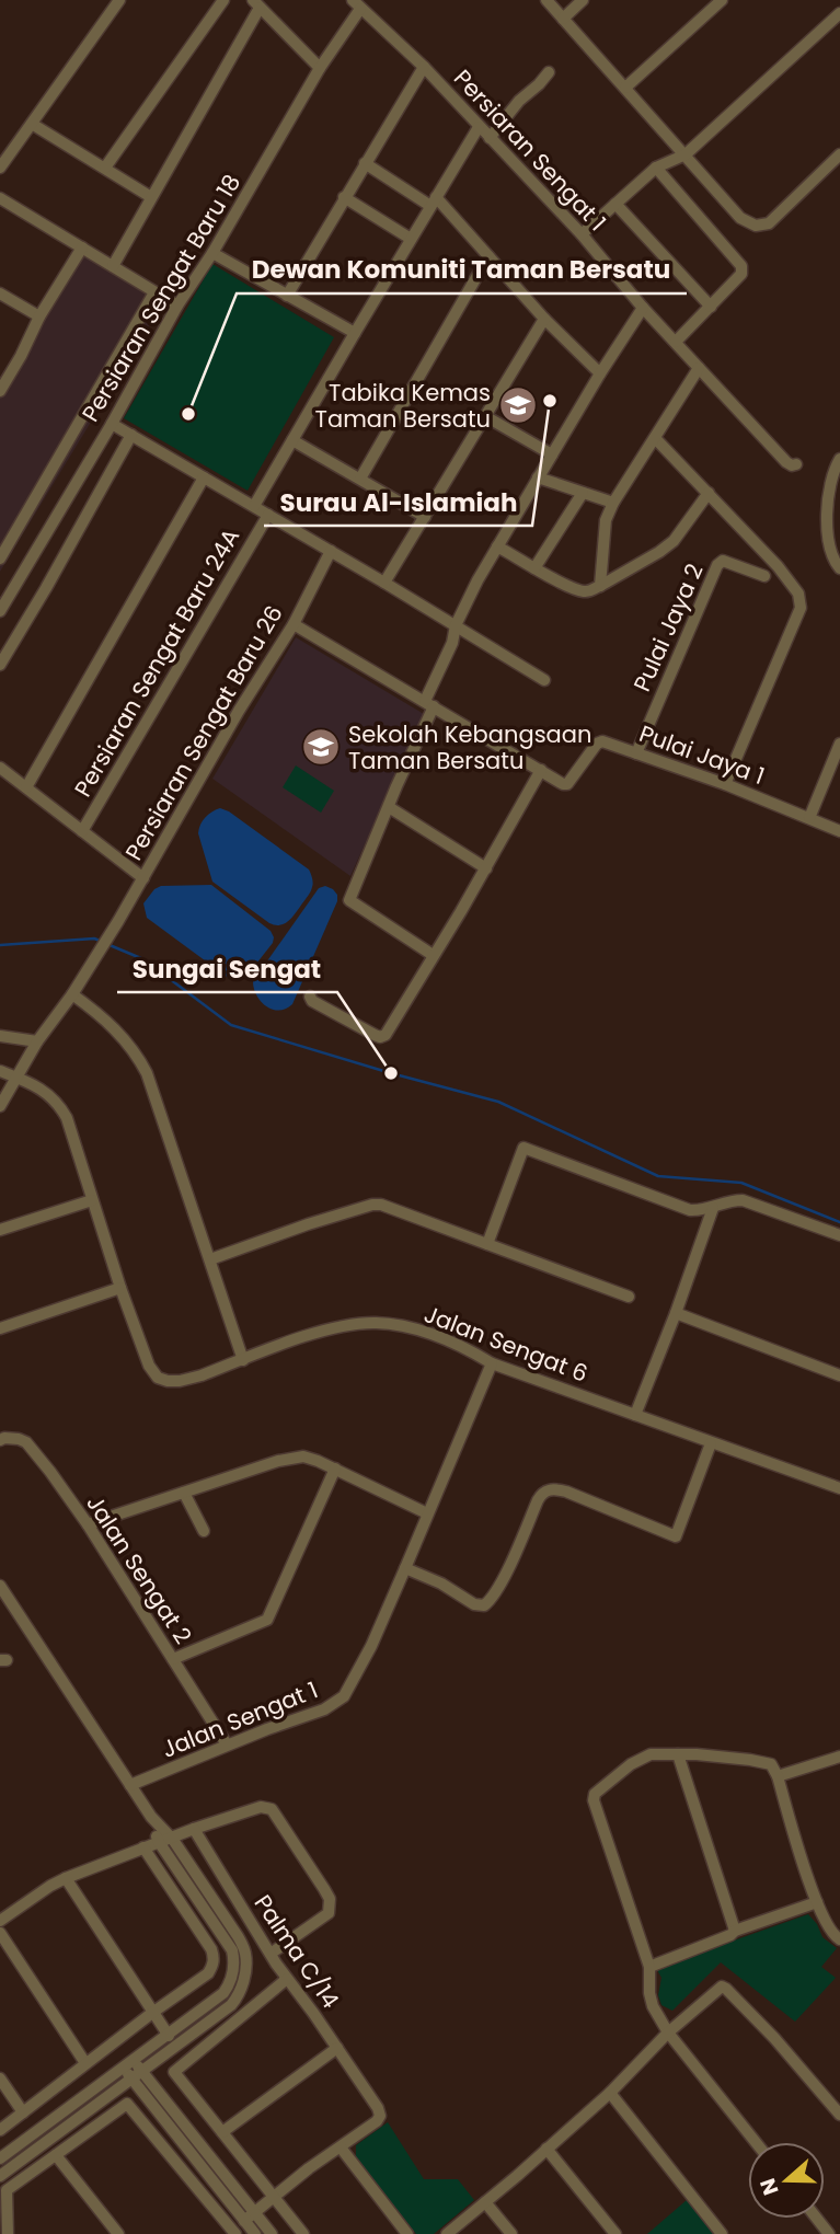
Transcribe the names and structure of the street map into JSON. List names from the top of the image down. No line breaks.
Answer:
{"streets":{"street":["Persiaran Sengat 1","Persiaran Sengat Baru 18","Pulai Jaya 2","Persiaran Sengat Baru 24A","Persiaran Sengat Baru 26","Pulai Jaya 1","Jalan Sengat 6","Jalan Sengat 2","Jalan Sengat 1","Palma C/14"]},"crossings":[["Persiaran Sengat 1","Persiaran Sengat Baru 18"],["Pulai Jaya 2","Pulai Jaya 1"],["Jalan Sengat 6","Jalan Sengat 1"],["Jalan Sengat 2","Jalan Sengat 1"]],"places":{"other":["Surau Al-Islamiah","Dewan Komuniti Taman Bersatu","Sungai Sengat"],"school or university":["Tabika Kemas Taman Bersatu","Sekolah Kebangsaan Taman Bersatu"]},"north":"left"}
